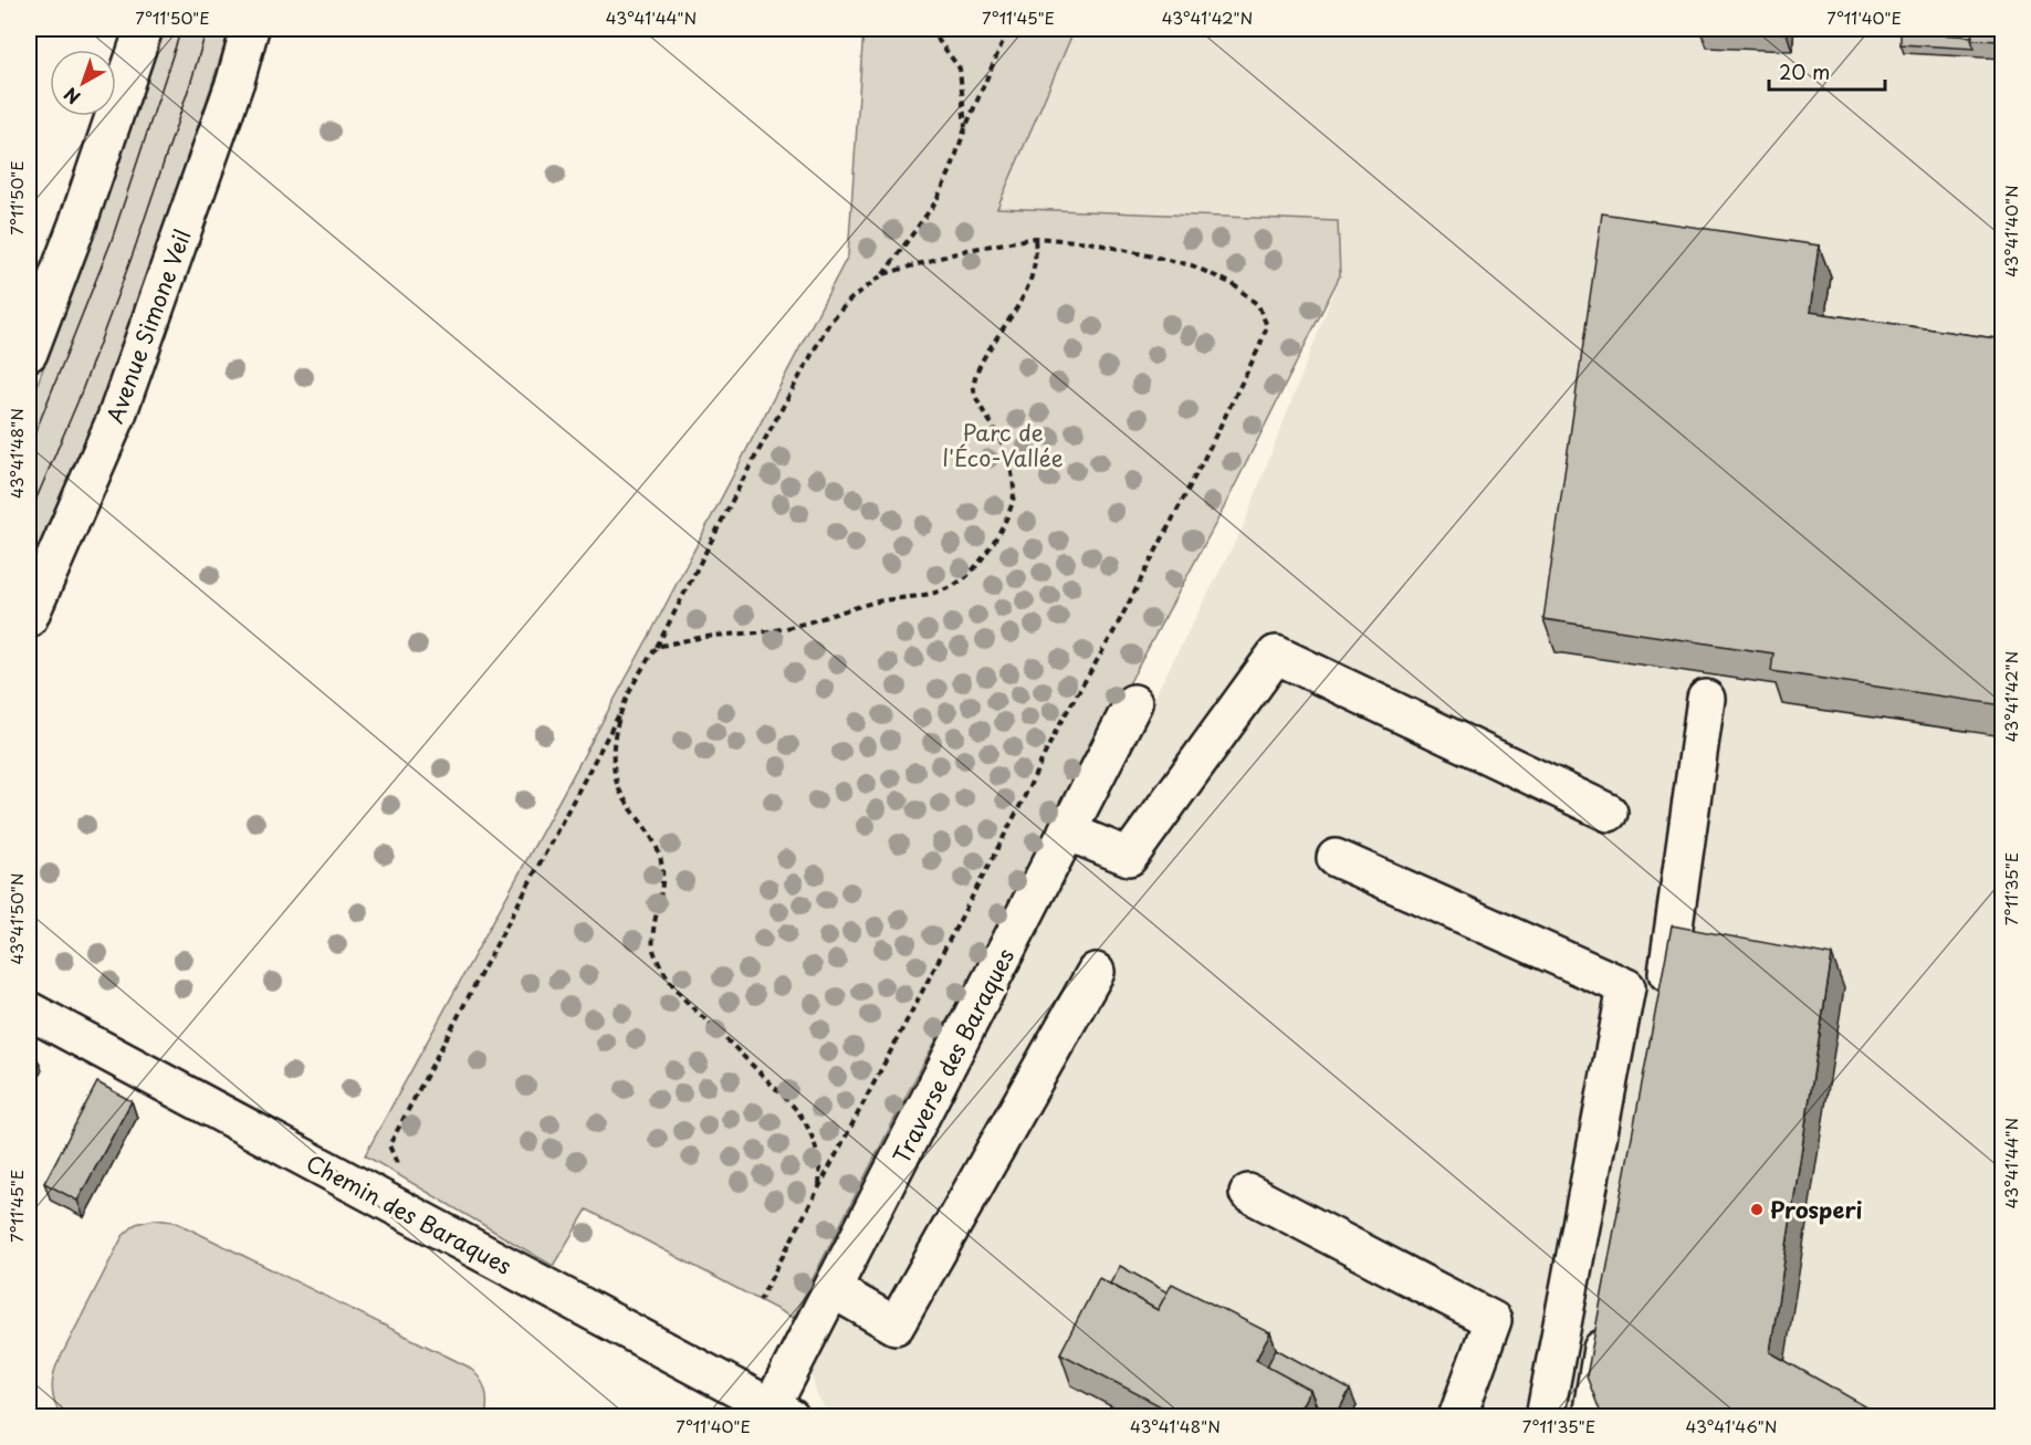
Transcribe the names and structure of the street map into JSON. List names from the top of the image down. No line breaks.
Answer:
{"streets":{"main road":["Avenue Simone Veil","Traverse des Baraques","Chemin des Baraques"]},"crossings":[["Traverse des Baraques","Chemin des Baraques"]],"parks":["Parc de l'Éco-Vallée"],"places":["Prosperi"],"scale_bar":"20 m","north":"bottom left","coordinates":["7°11'50\"E","43°41'44\"N","7°11'45\"E","43°41'42\"N","7°11'40\"E","43°41'40\"N","43°41'48\"N","7°11'35\"E","43°41'50\"N","43°41'46\"N"]}
